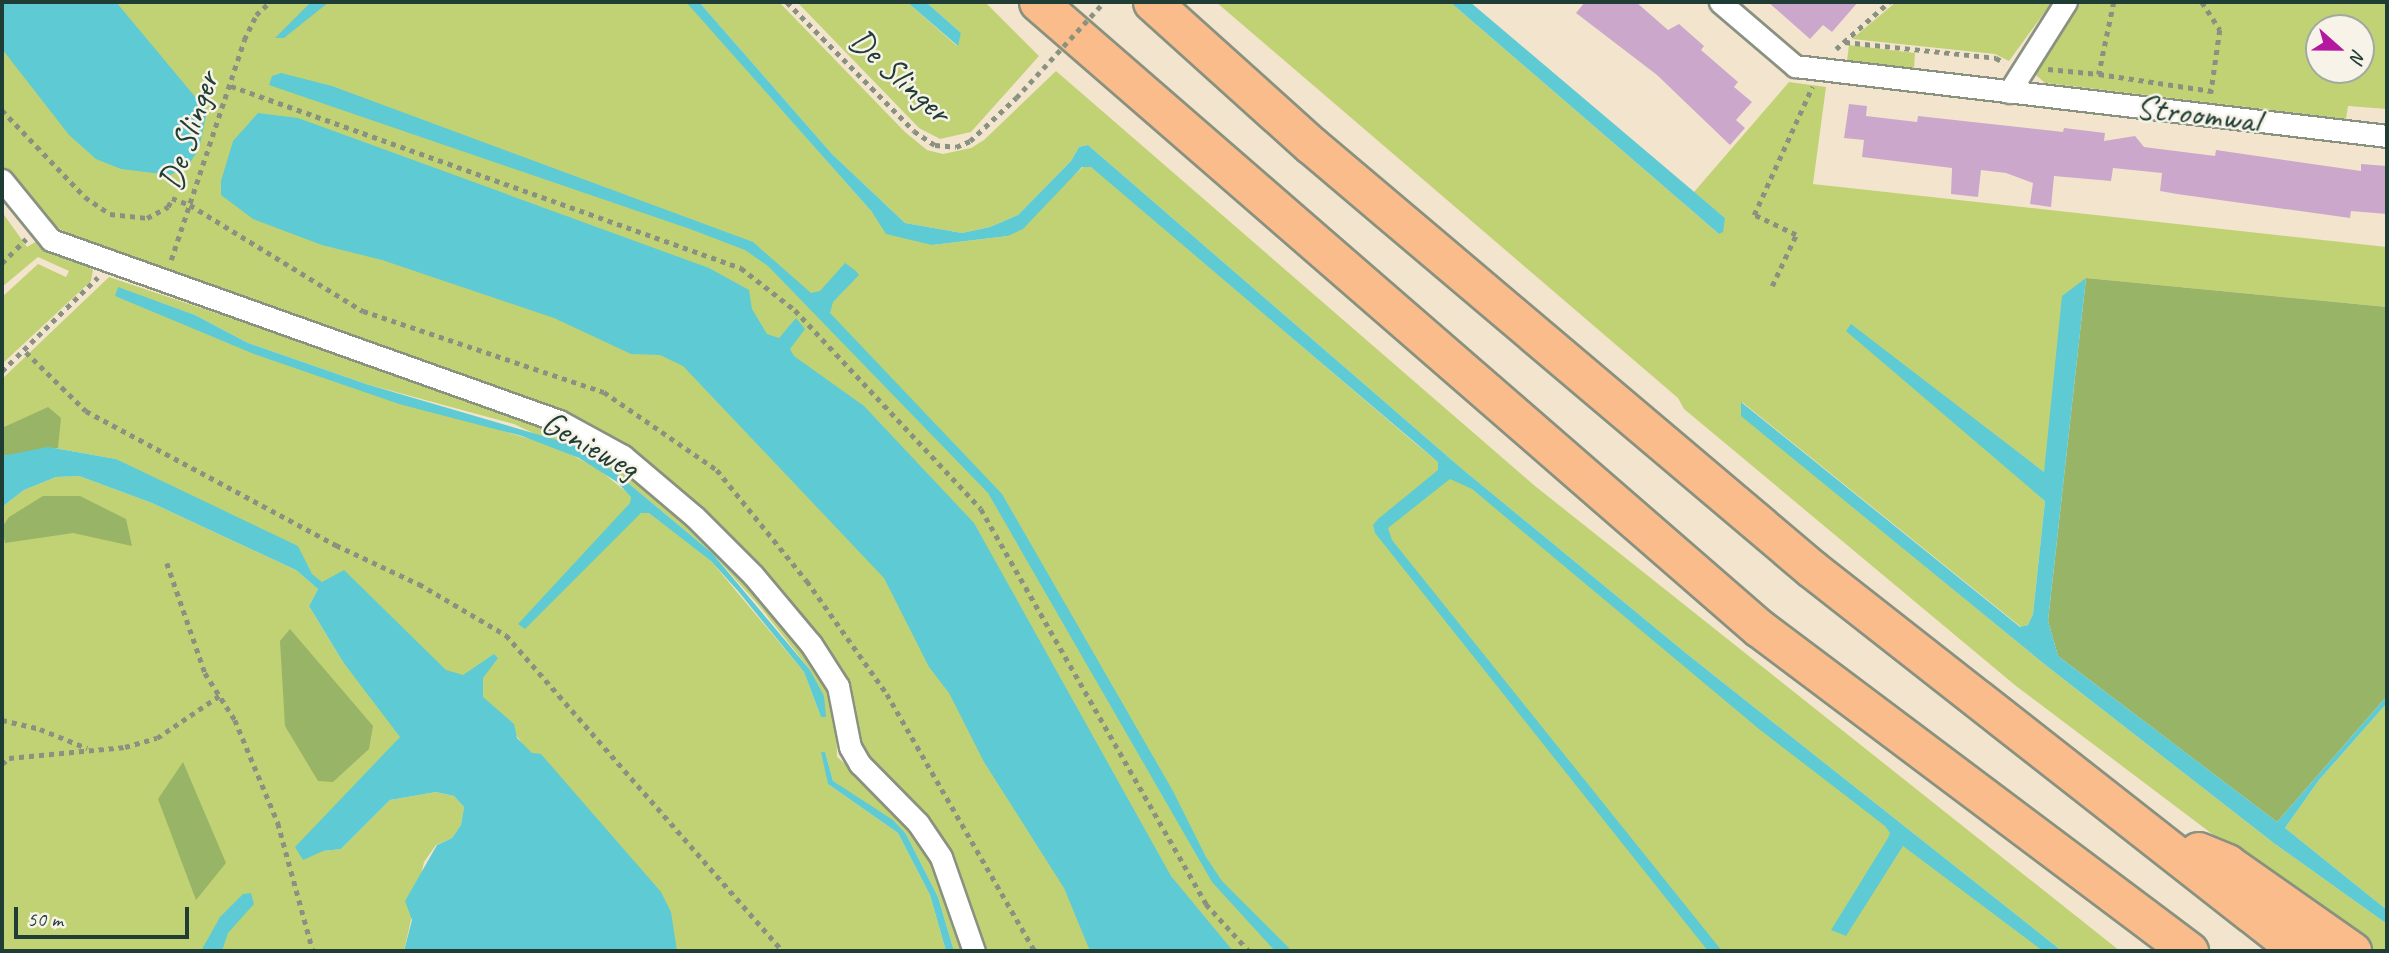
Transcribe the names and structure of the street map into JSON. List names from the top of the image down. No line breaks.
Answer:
{"streets":{"street":["Stroomwal","Genieweg"],"path":["De Slinger"]},"crossings":[["De Slinger","Genieweg"]],"scale_bar":"50 m","north":"right"}
